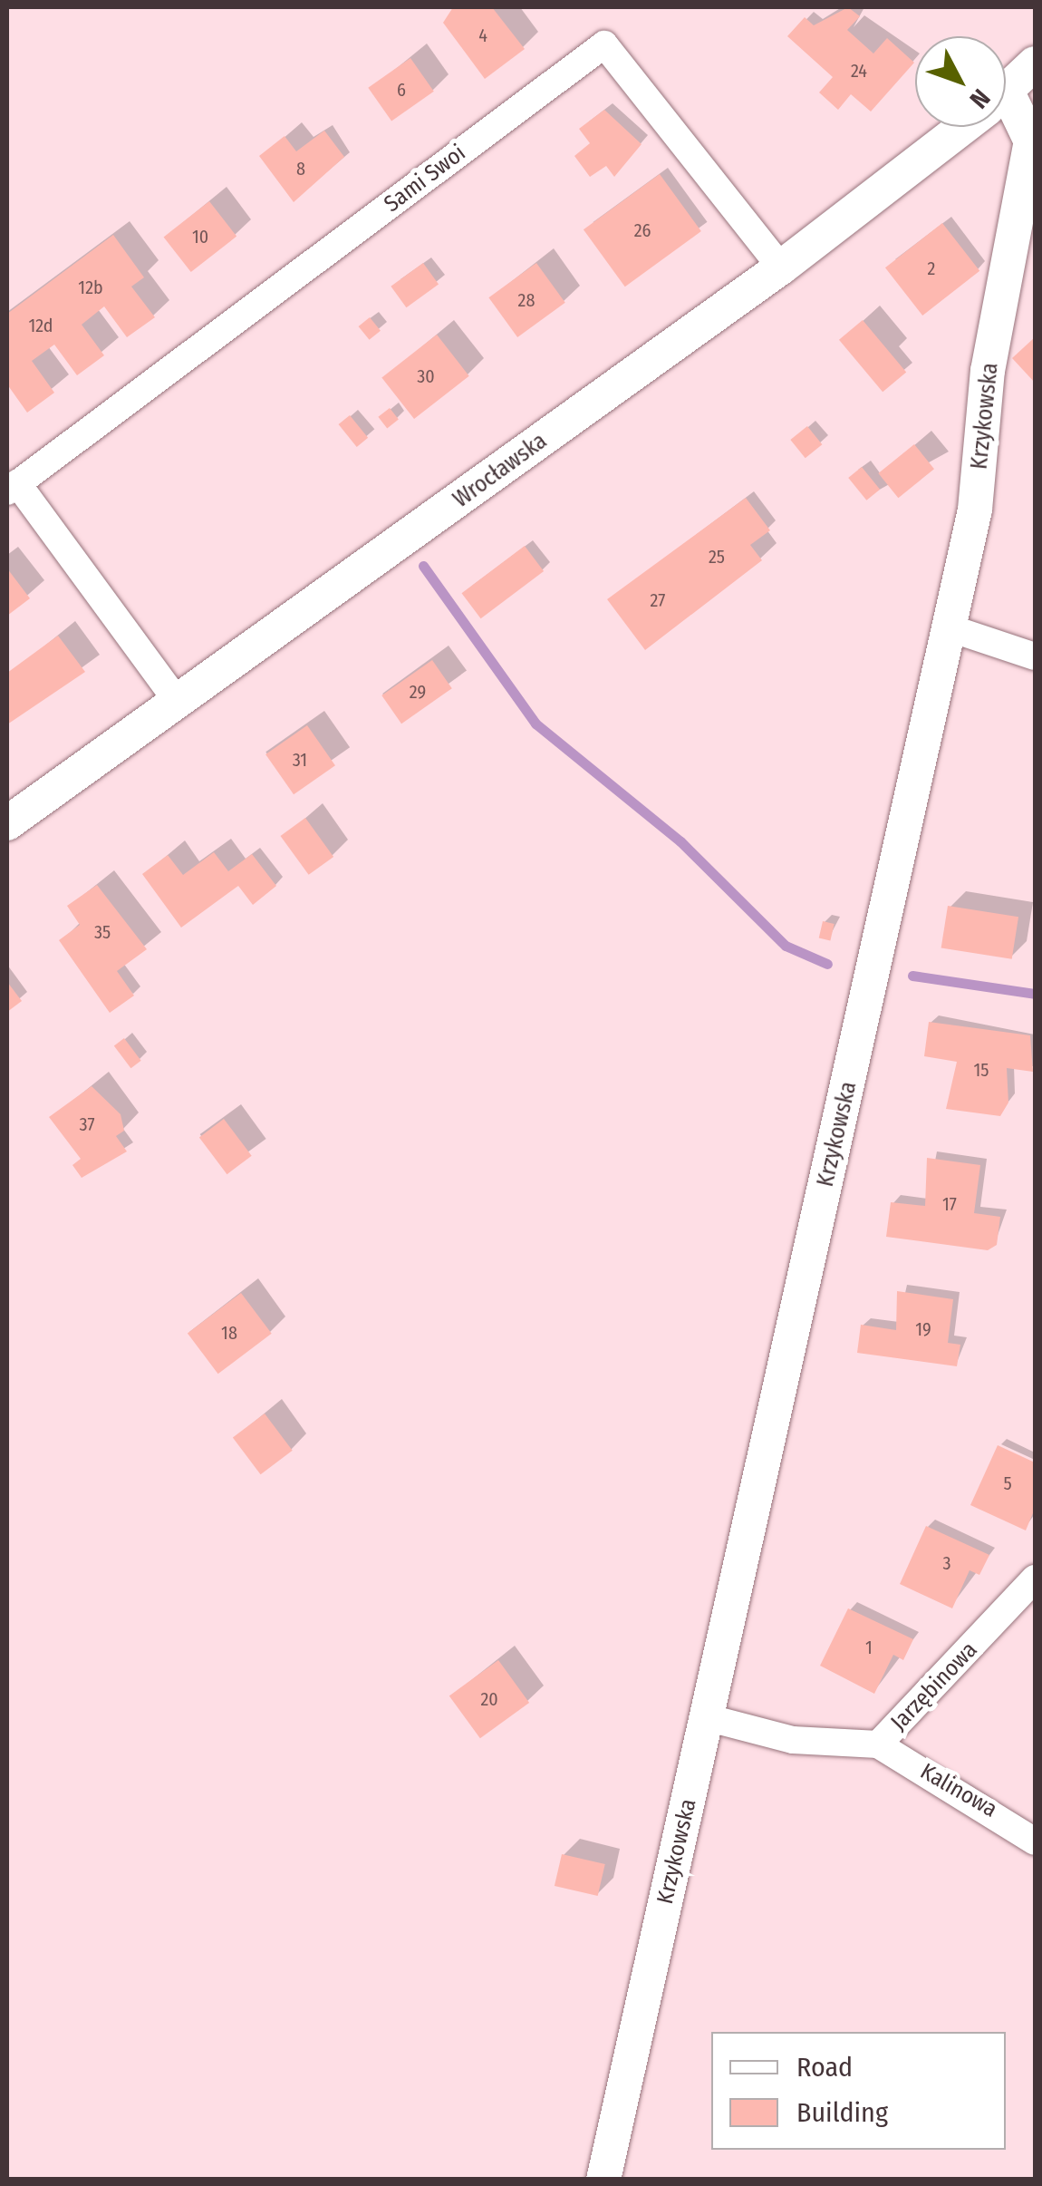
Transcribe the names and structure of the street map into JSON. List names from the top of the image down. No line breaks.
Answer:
{"streets":{"street":["Sami Swoi","Krzykowska","Wrocławska","Jarzębinowa","Kalinowa"]},"crossings":[["Sami Swoi","Wrocławska"],["Krzykowska","Jarzębinowa"],["Jarzębinowa","Kalinowa"]],"house_numbers":["4","24","6","8","26","10","2","12b","28","12d","30","25","27","29","31","35","15","37","17","19","18","5","3","1","20"],"legend":["Road","Building"],"north":"bottom right"}
